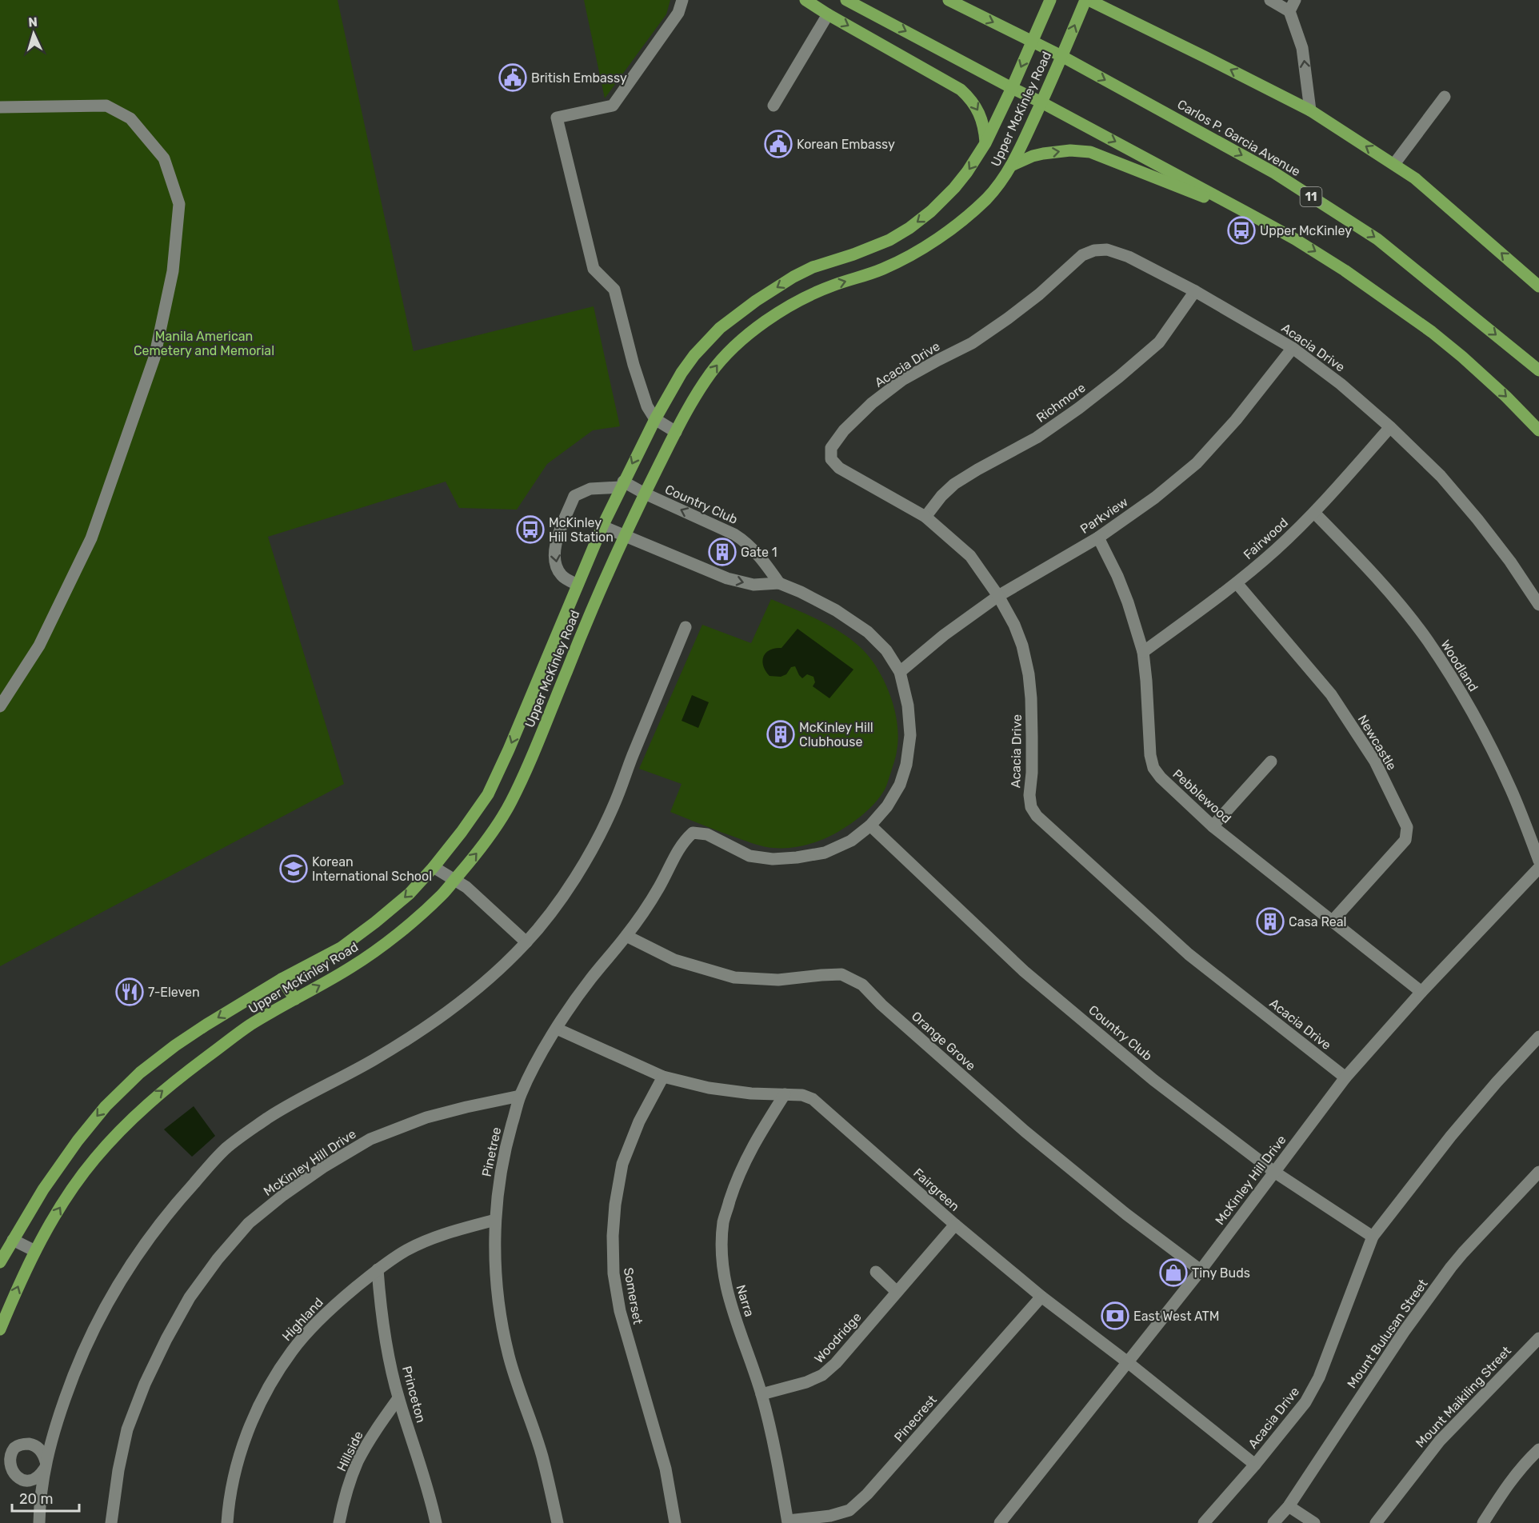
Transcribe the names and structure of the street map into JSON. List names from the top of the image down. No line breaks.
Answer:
{"streets":{"main road":["Upper McKinley Road","Carlos P. Garcia Avenue","11"],"street":["Acacia Drive","Richmore","Country Club","Parkview","Fairwood","Woodland","Newcastle","Pebblewood","Orange Grove","Pinetree","McKinley Hill Drive","Fairgreen","Somerset","Narra","Highland","Mount Bulusan Street","Woodridge","Princeton","Mount Maikiling Street","Pinecrest","Hillside"]},"crossings":[["Upper McKinley Road","Carlos P. Garcia Avenue"],["Upper McKinley Road","Country Club"],["Acacia Drive","Richmore"],["Acacia Drive","Country Club"],["Acacia Drive","Parkview"],["Acacia Drive","Fairwood"],["Acacia Drive","McKinley Hill Drive"],["Acacia Drive","Fairgreen"],["Country Club","Parkview"],["Country Club","Pinetree"],["Country Club","McKinley Hill Drive"],["Parkview","Pebblewood"],["Fairwood","Woodland"],["Fairwood","Newcastle"],["Fairwood","Pebblewood"],["Newcastle","Pebblewood"],["Pebblewood","McKinley Hill Drive"],["Orange Grove","Pinetree"],["Orange Grove","McKinley Hill Drive"],["Pinetree","McKinley Hill Drive"],["Pinetree","Fairgreen"],["Pinetree","Highland"],["McKinley Hill Drive","Fairgreen"],["Fairgreen","Somerset"],["Fairgreen","Narra"],["Fairgreen","Woodridge"],["Fairgreen","Pinecrest"],["Narra","Woodridge"],["Narra","Pinecrest"],["Highland","Princeton"],["Princeton","Hillside"]],"parks":["Manila American Cemetery and Memorial"],"places":{"public building":["British Embassy","Korean Embassy"],"bus stop":["Upper McKinley","McKinley Hill Station"],"building":["Gate 1","McKinley Hill Clubhouse","Casa Real"],"school or university":["Korean International School"],"restaurant":["7-Eleven"],"shop":["Tiny Buds"],"bank":["East West ATM"]},"scale_bar":"20 m","north":"top"}
